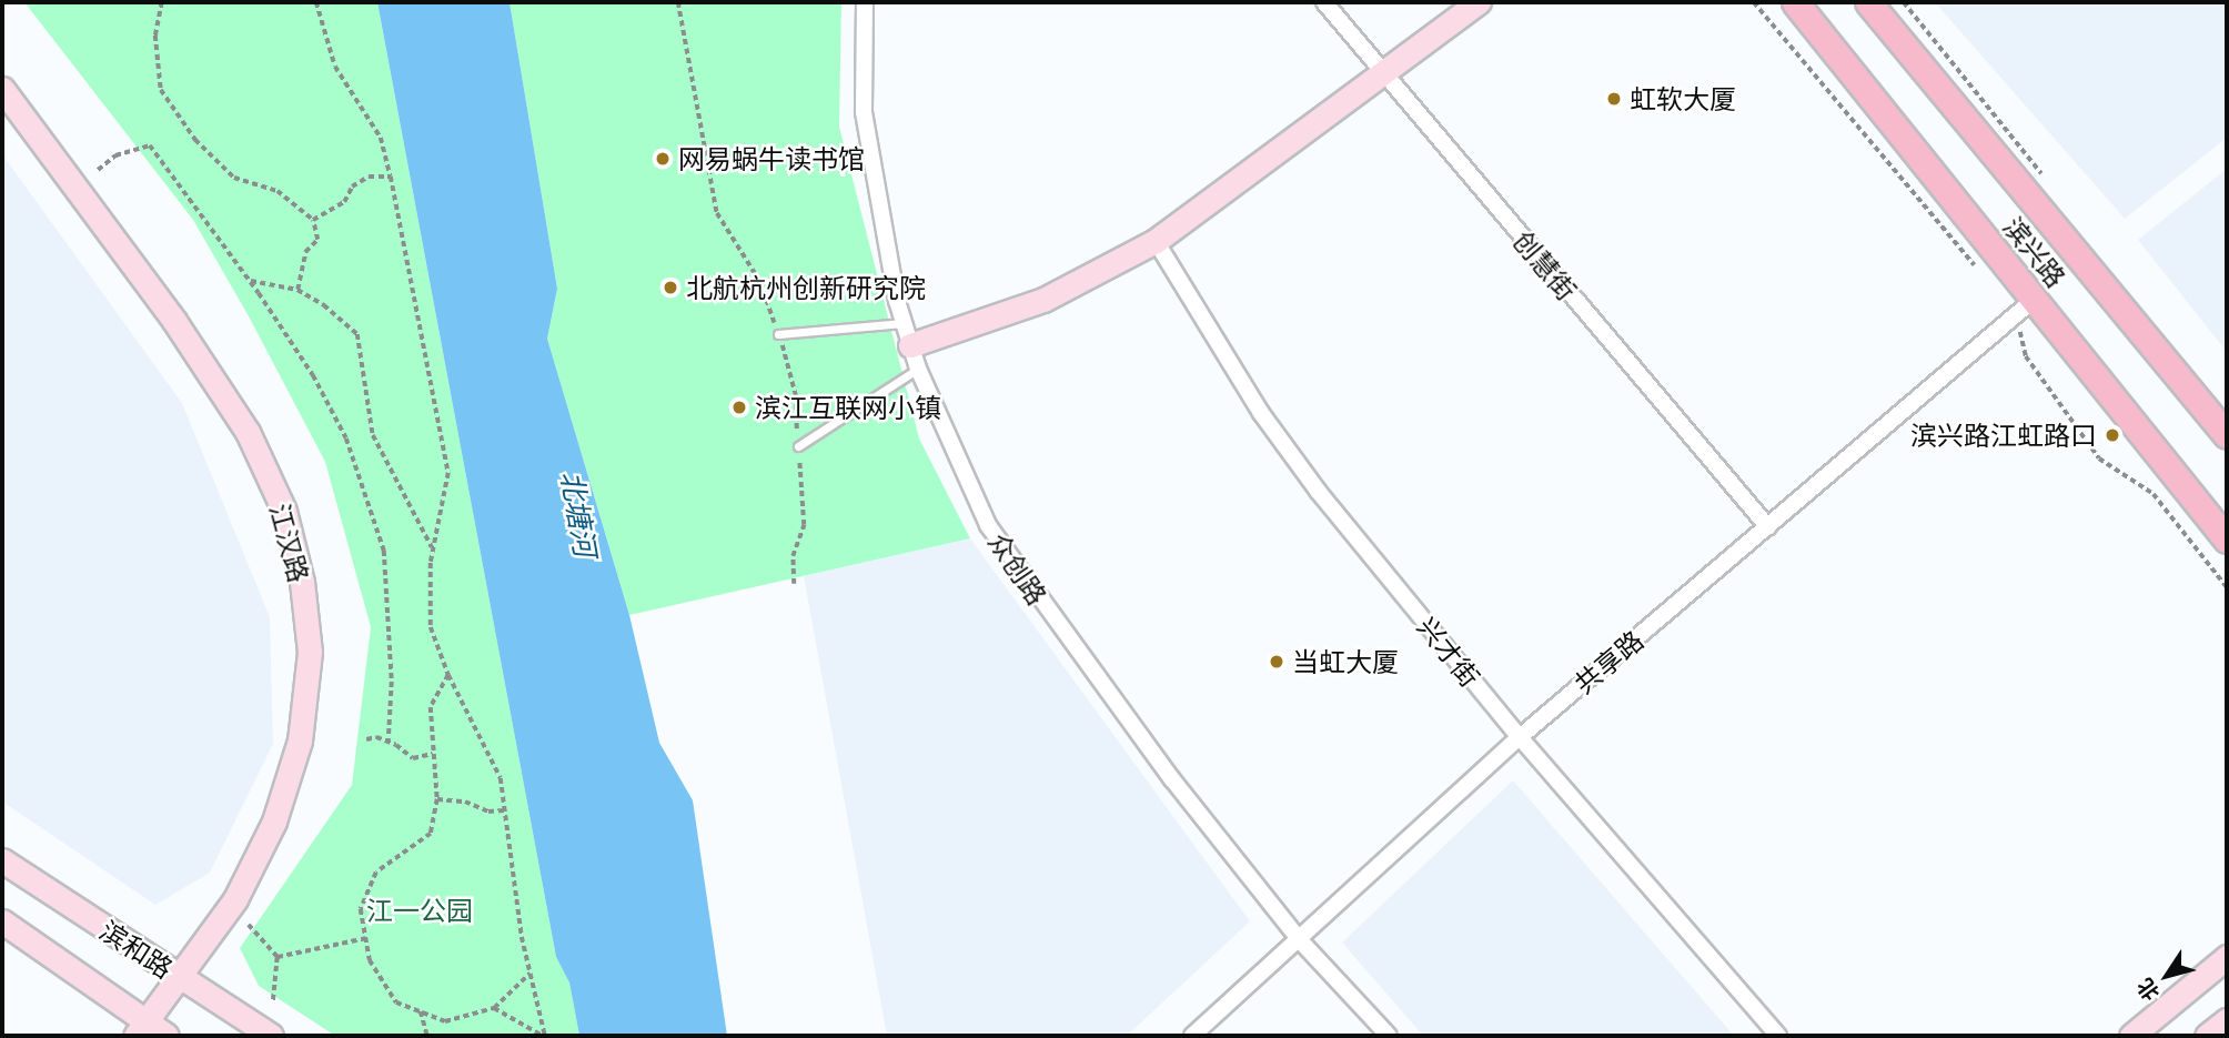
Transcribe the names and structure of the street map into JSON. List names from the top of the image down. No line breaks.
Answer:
{"streets":{"main road":["滨兴路"],"street":["创慧街","江汉路","众创路","兴才街","共享路","滨和路"]},"crossings":[["滨兴路","共享路"],["创慧街","共享路"],["江汉路","滨和路"],["众创路","共享路"],["兴才街","共享路"]],"water":["北塘河"],"parks":["江一公园"],"places":["虹软大厦","网易蜗牛读书馆","北航杭州创新研究院","滨江互联网小镇","滨兴路江虹路口","当虹大厦"],"north":"bottom left"}
